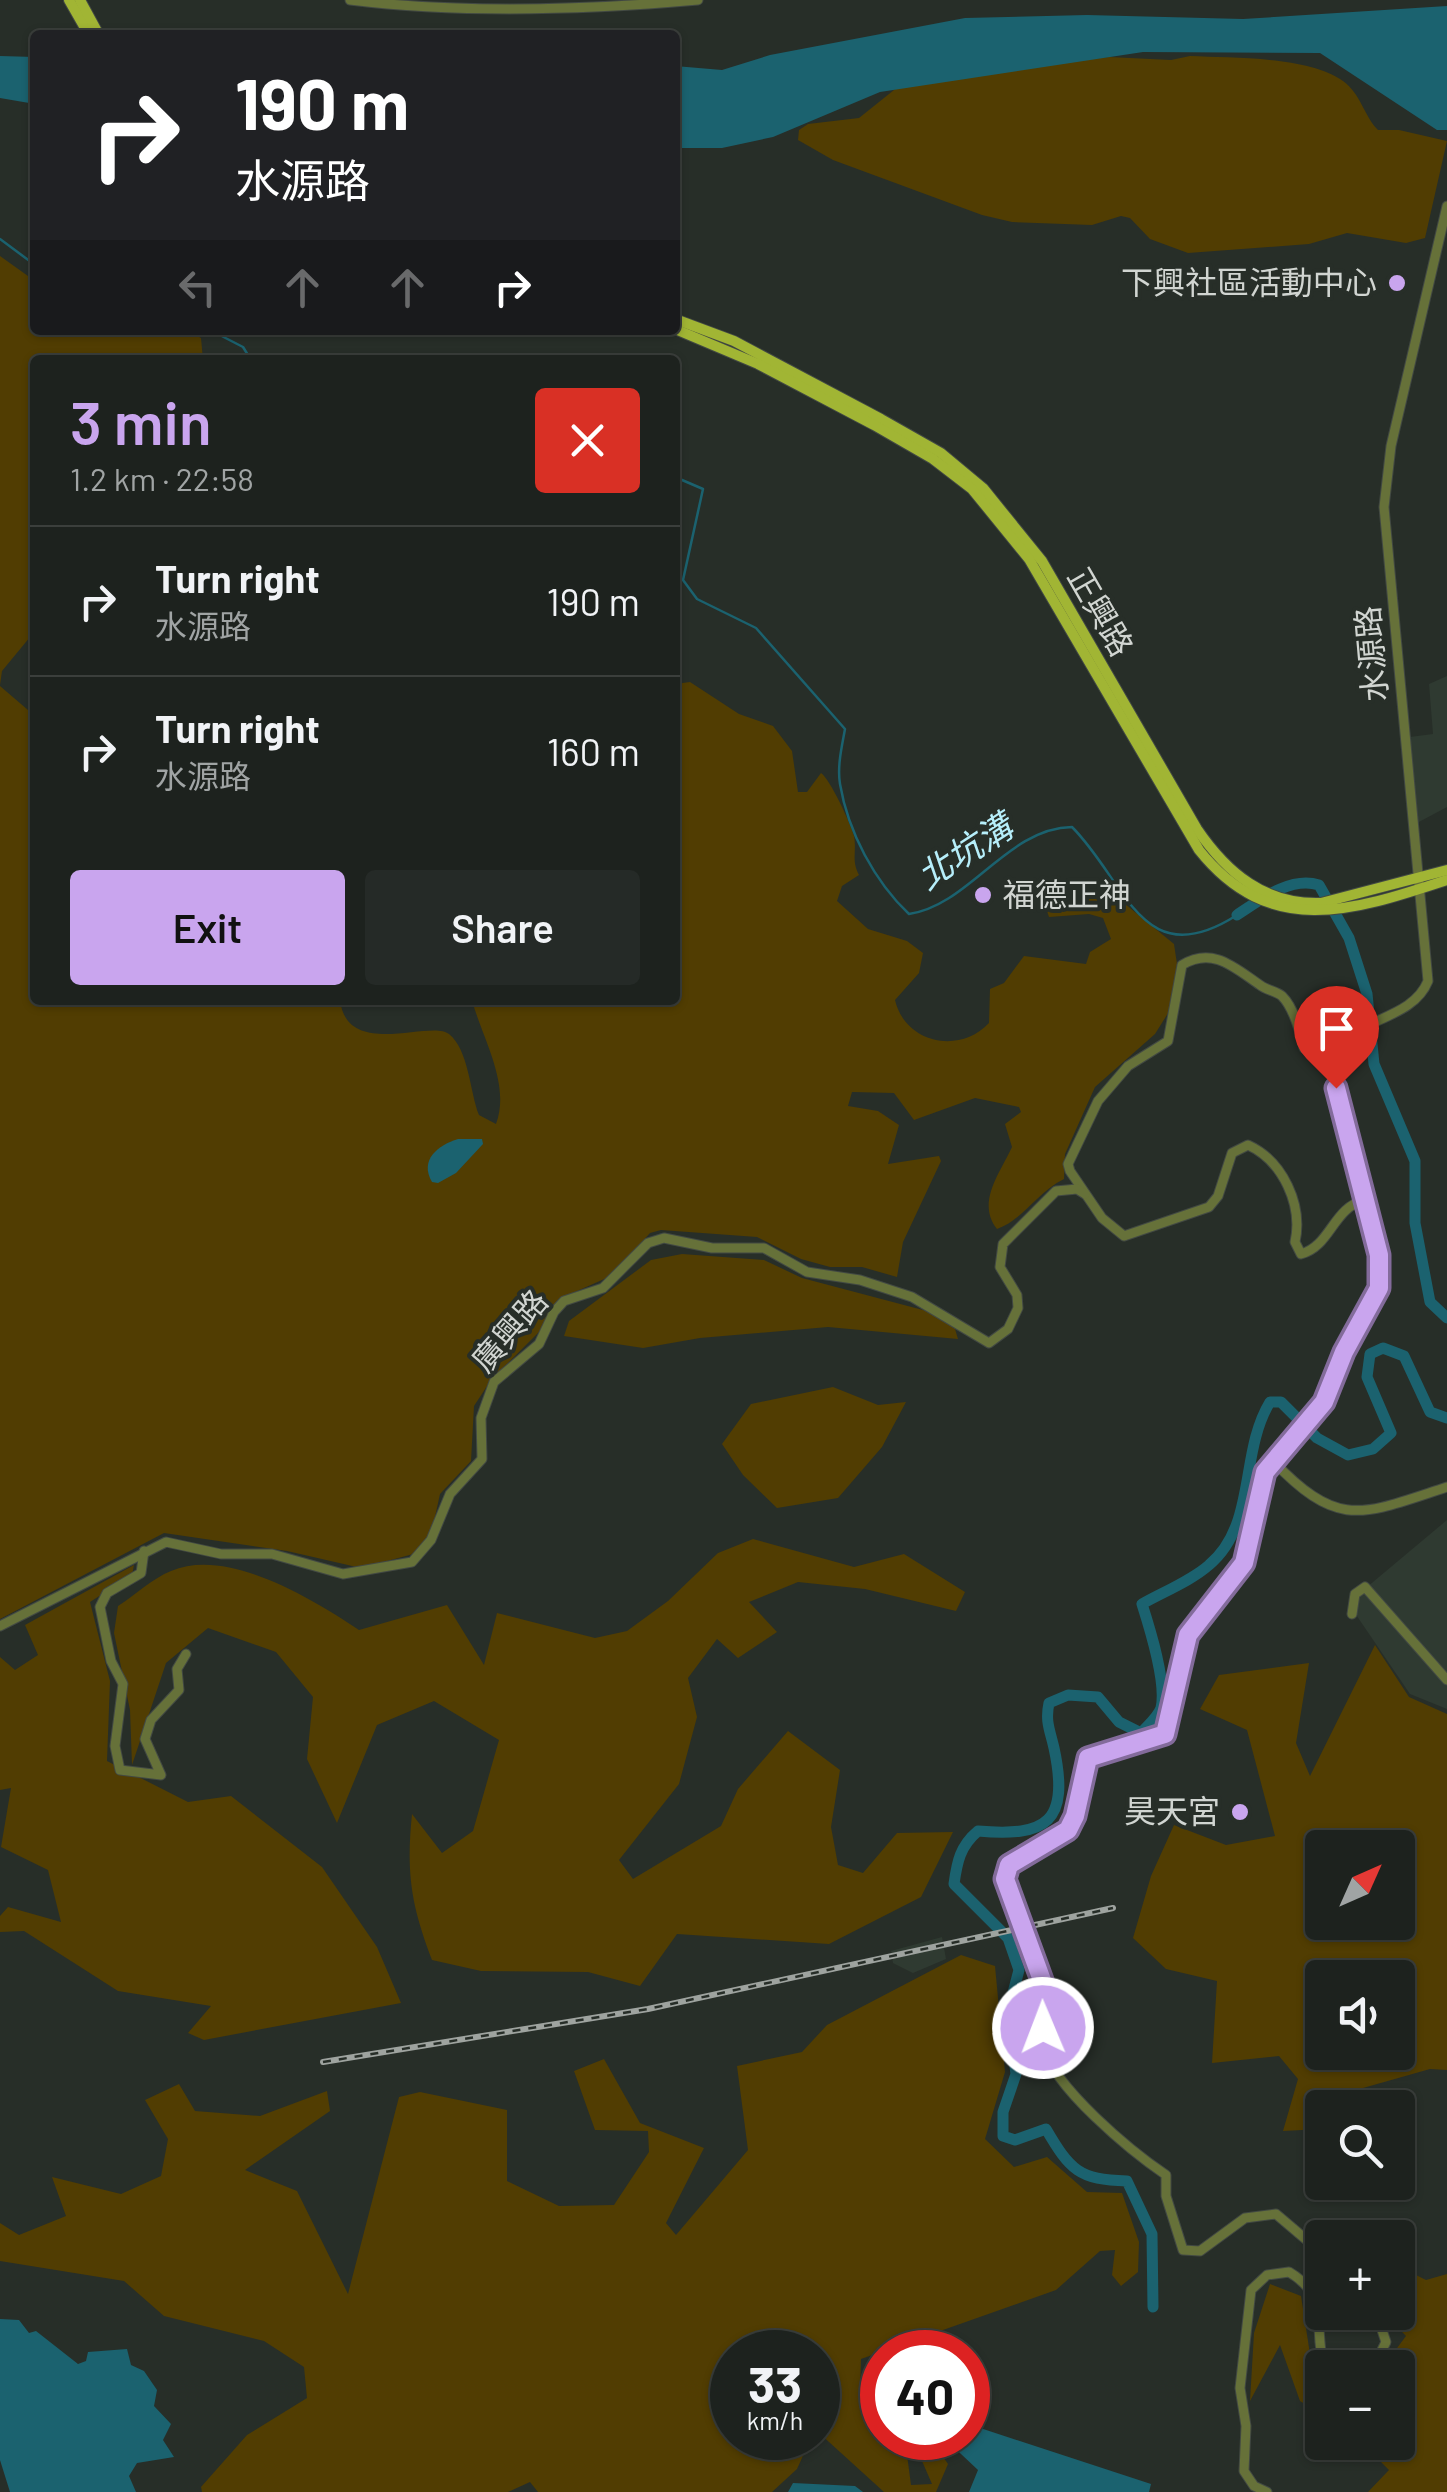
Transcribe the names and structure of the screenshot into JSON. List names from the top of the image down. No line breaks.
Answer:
{"streets":{"main road":["正興路"],"street":["水源路","廣興路"]},"crossings":[["正興路","水源路"]],"water":["北坑溝"],"places":["下興社區活動中心","福德正神","昊天宮"],"north":"top right","page":{"turn":["190 m","水源路"],"heading":["3 min","1.2 km · 22:58"],"list":[{"name":"Turn right","note":"水源路","value":"190 m"},{"name":"Turn right","note":"水源路","value":"160 m"}],"buttons":["Exit","Share"],"map_buttons":["+","−"],"speed":"33 km/h","limit":"40"}}
